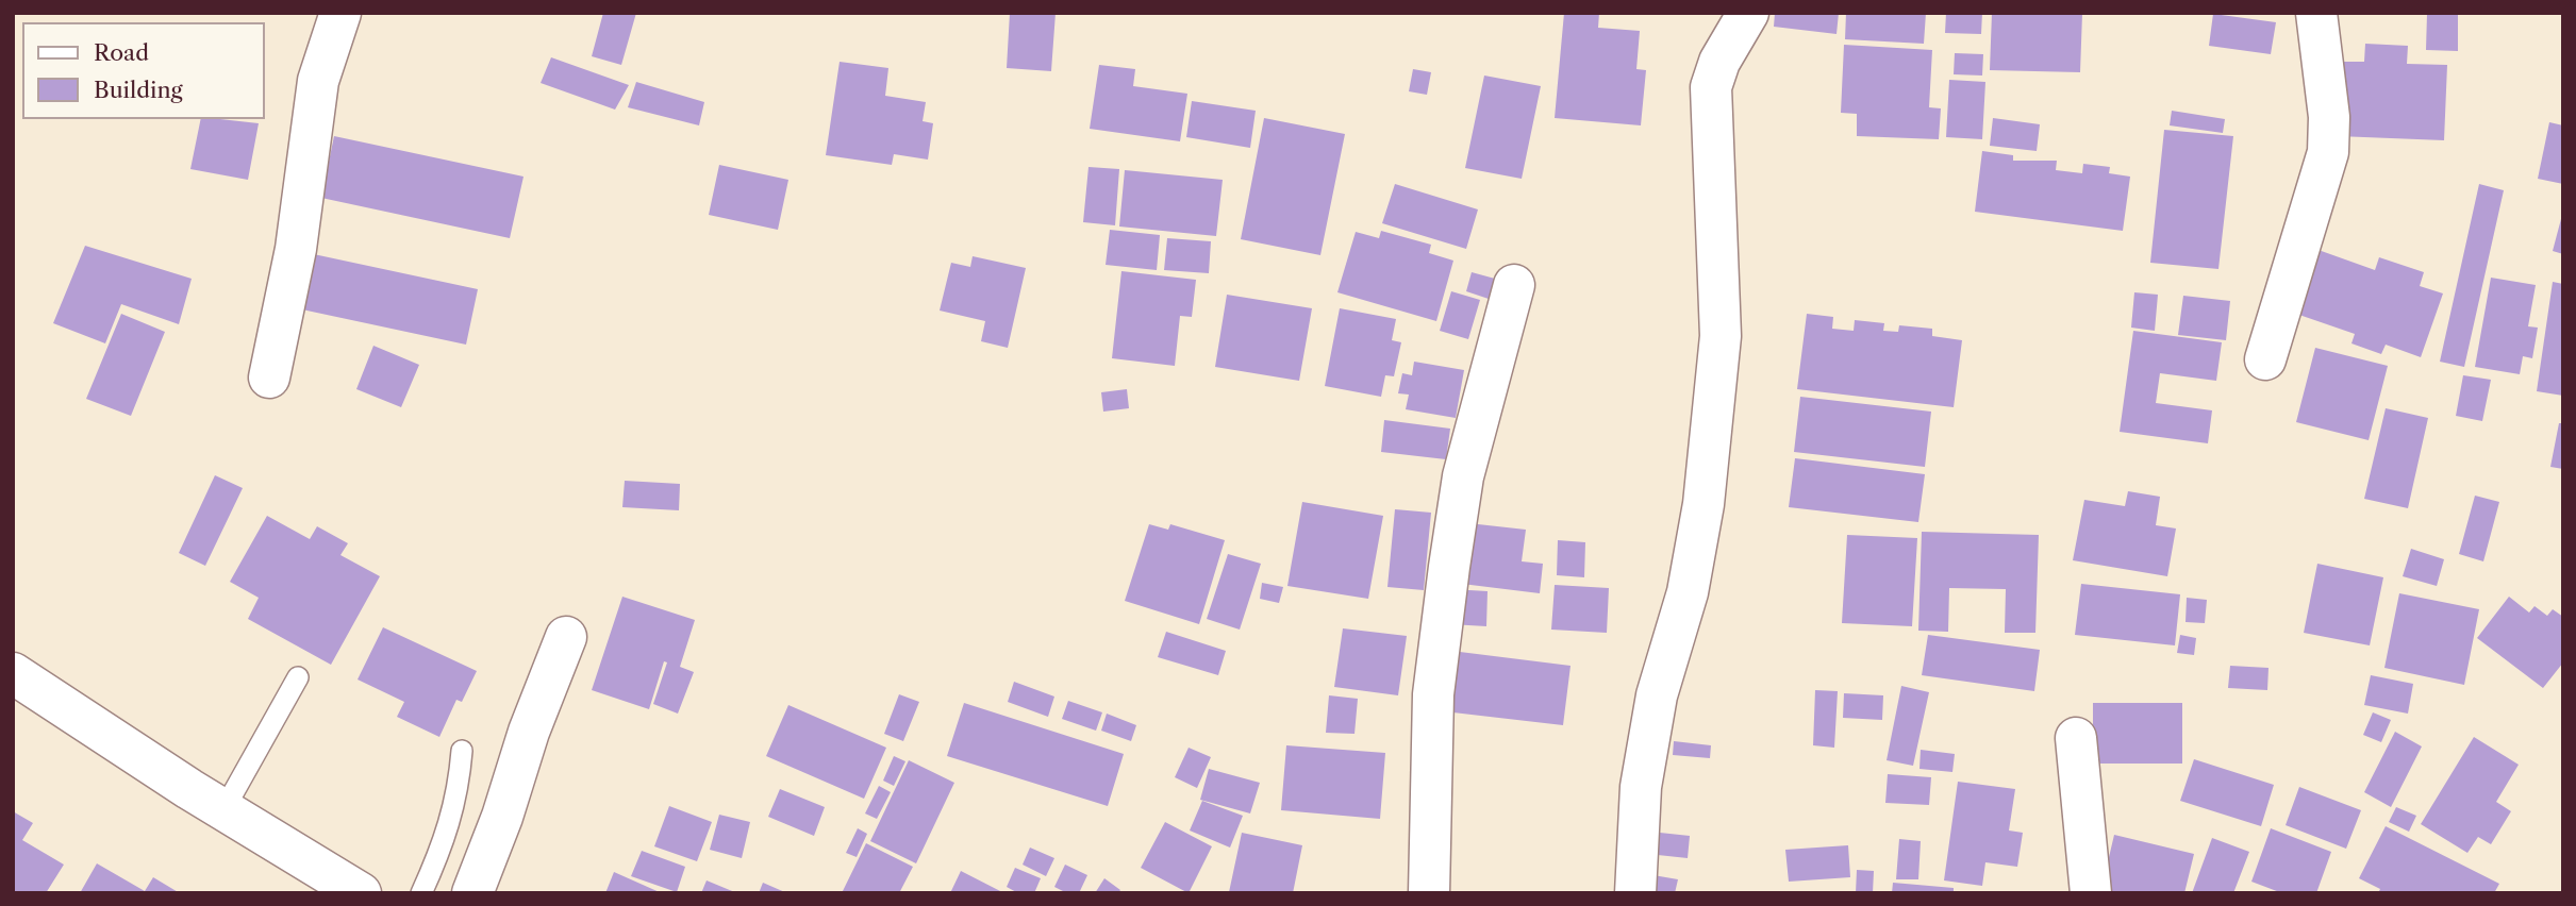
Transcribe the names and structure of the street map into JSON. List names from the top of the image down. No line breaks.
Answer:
{"legend":["Road","Building"]}
